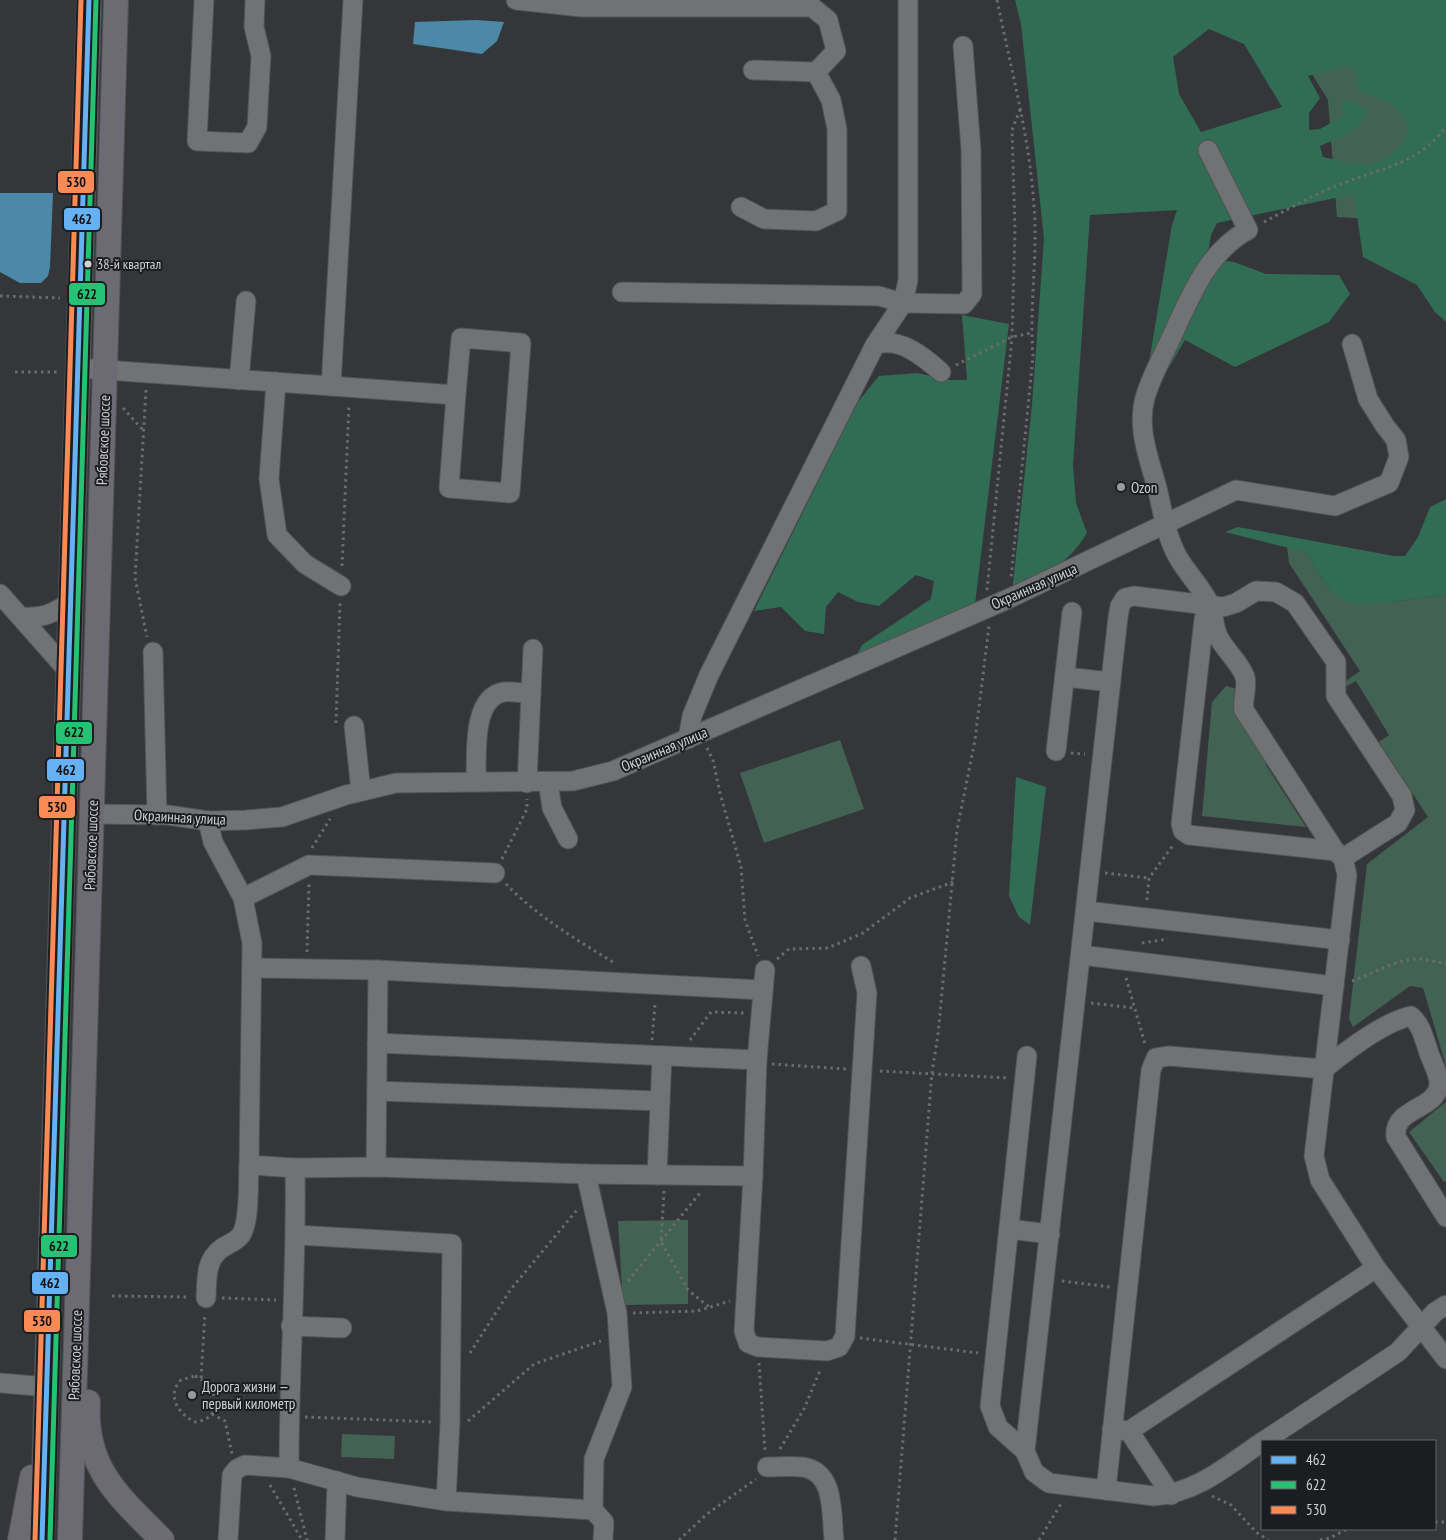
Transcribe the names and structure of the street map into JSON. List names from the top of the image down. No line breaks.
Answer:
{"streets":{"main road":["Рябовское шоссе"],"street":["Окраинная улица"]},"crossings":[["Рябовское шоссе","Окраинная улица"]],"places":["38-й квартал","Ozon","Дорога жизни — первый километр"],"lines":["transit line 462","transit line 622","transit line 530"],"legend":["462","622","530"]}
